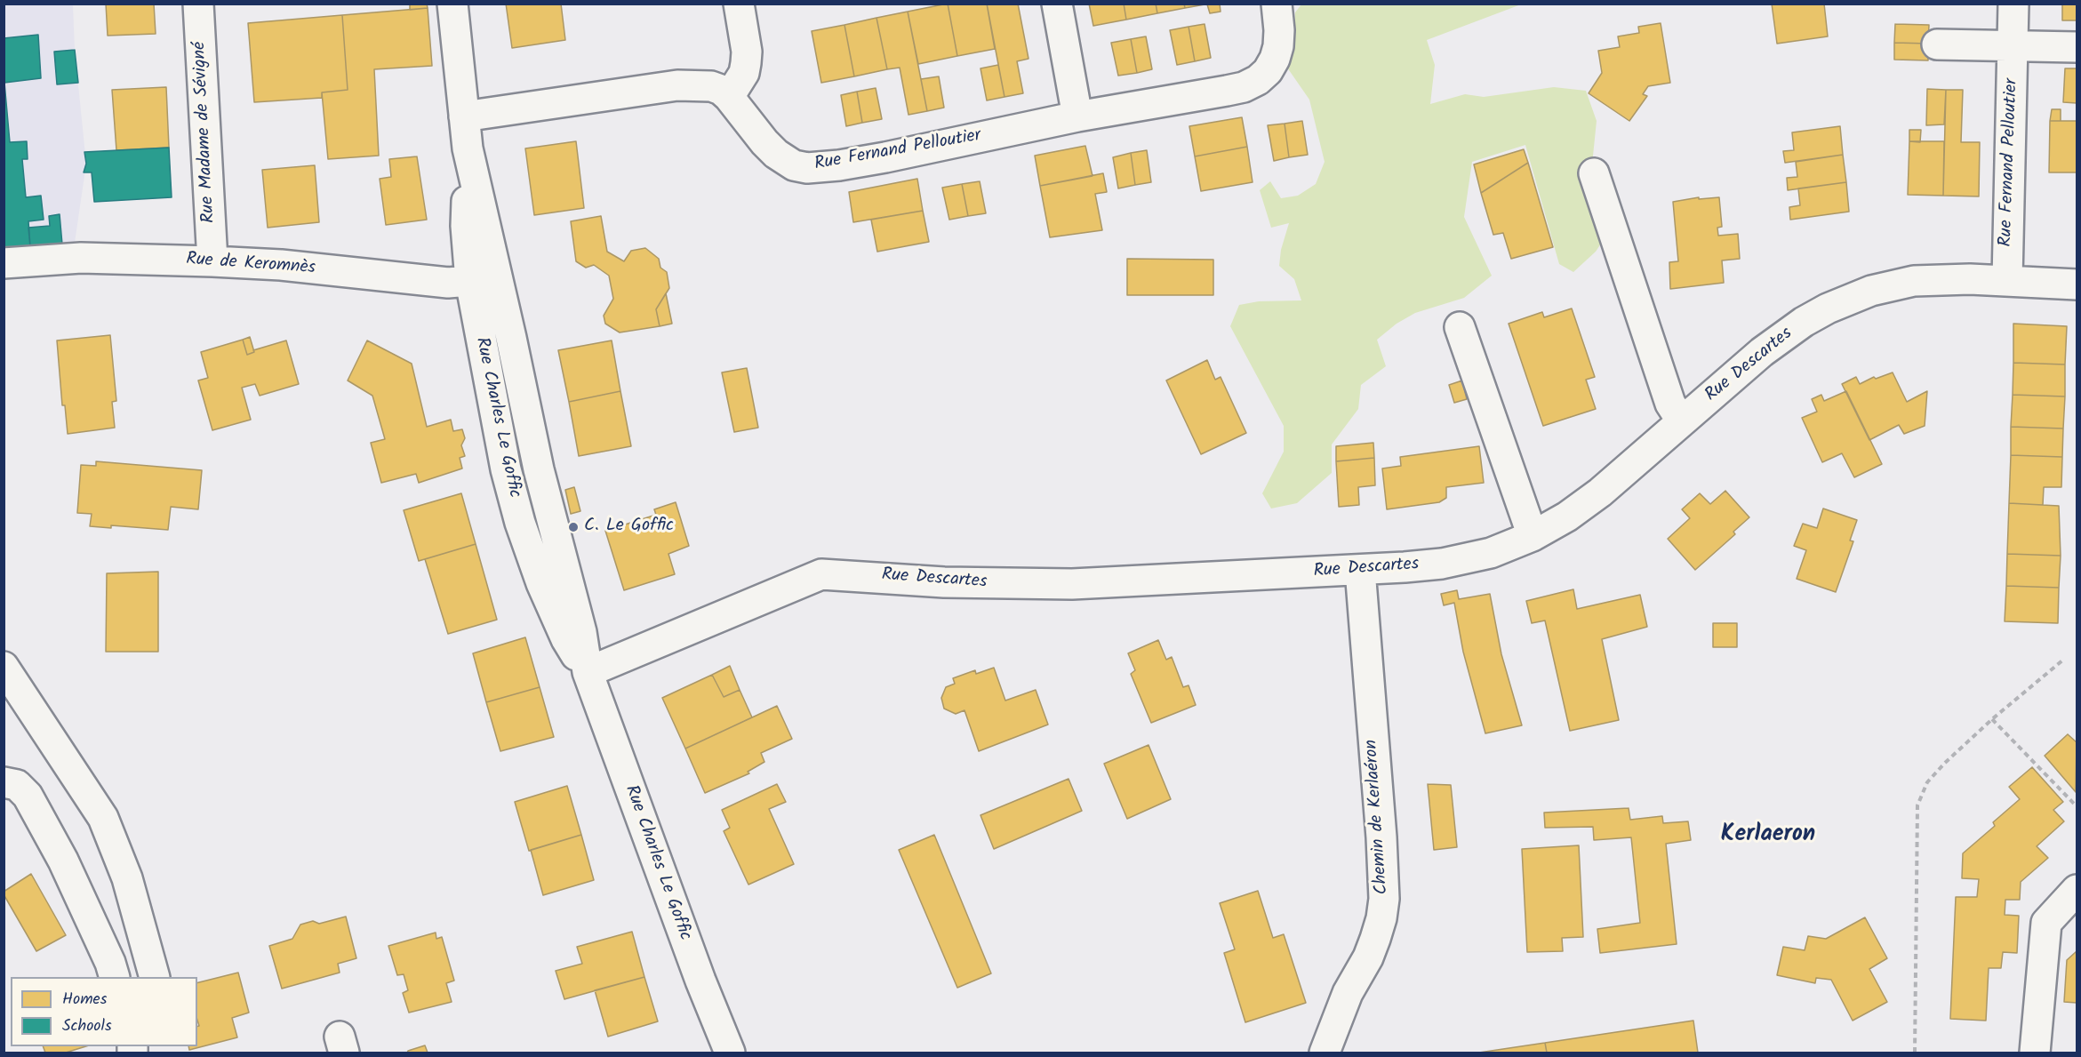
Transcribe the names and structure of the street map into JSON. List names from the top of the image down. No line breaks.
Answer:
{"streets":{"street":["Rue Madame de Sévigné","Rue Fernand Pelloutier","Rue de Keromnès","Rue Descartes","Rue Charles Le Goffic","Chemin de Kerlaéron"]},"crossings":[["Rue Madame de Sévigné","Rue de Keromnès"],["Rue Fernand Pelloutier","Rue Descartes"],["Rue Fernand Pelloutier","Rue Charles Le Goffic"],["Rue de Keromnès","Rue Charles Le Goffic"],["Rue Descartes","Rue Charles Le Goffic"],["Rue Descartes","Chemin de Kerlaéron"]],"districts":["Kerlaeron"],"places":["C. Le Goffic"],"legend":["Homes","Schools"]}
